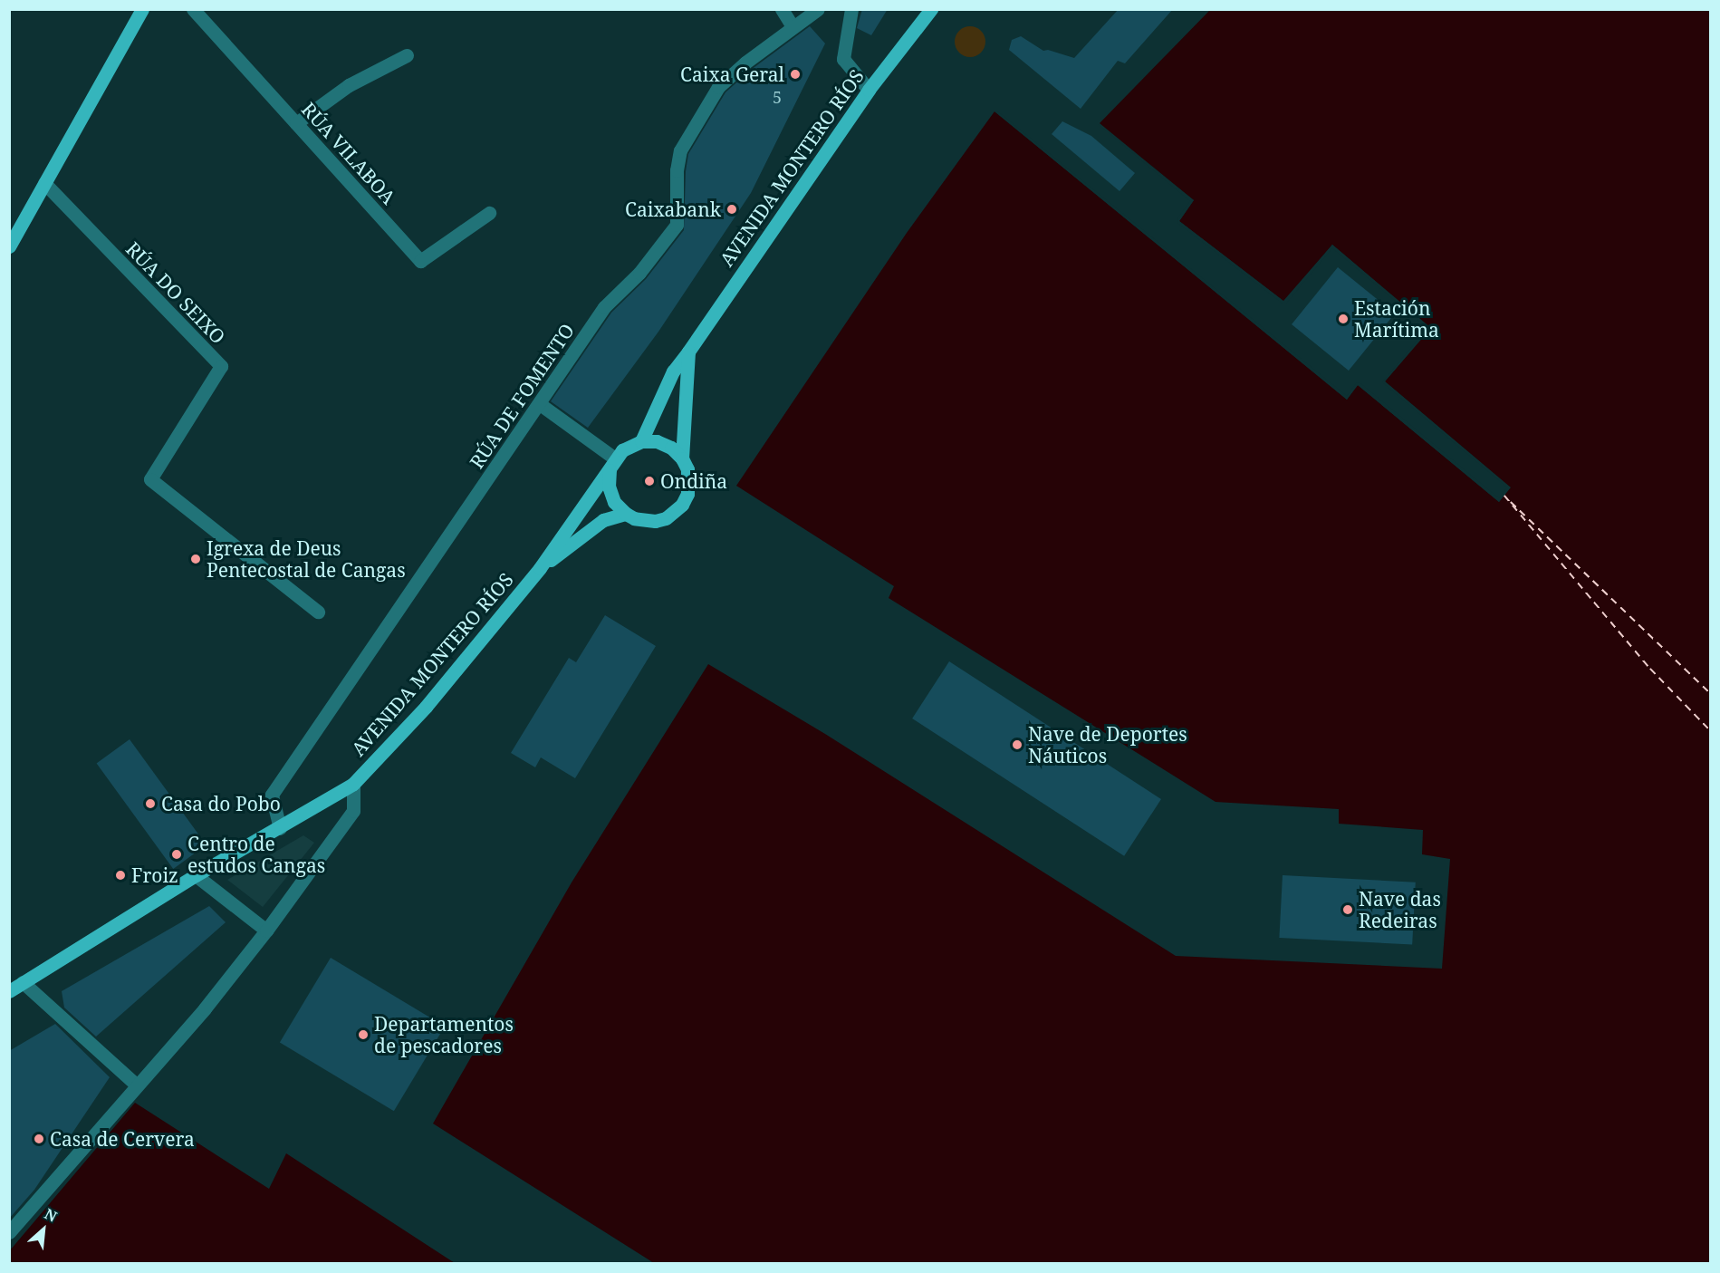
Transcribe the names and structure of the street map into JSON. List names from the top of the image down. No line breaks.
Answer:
{"streets":{"main road":["AVENIDA MONTERO RÍOS"],"street":["RÚA VILABOA","RÚA DO SEIXO","RÚA DE FOMENTO"]},"crossings":[["AVENIDA MONTERO RÍOS","RÚA DE FOMENTO"]],"places":["Caixa Geral","Caixabank","Estación Marítima","Ondiña","Igrexa de Deus Pentecostal de Cangas","Nave de Deportes Náuticos","Casa do Pobo","Centro de estudos Cangas","Froiz","Nave das Redeiras","Departamentos de pescadores","Casa de Cervera"],"house_numbers":["5"],"north":"top right"}
